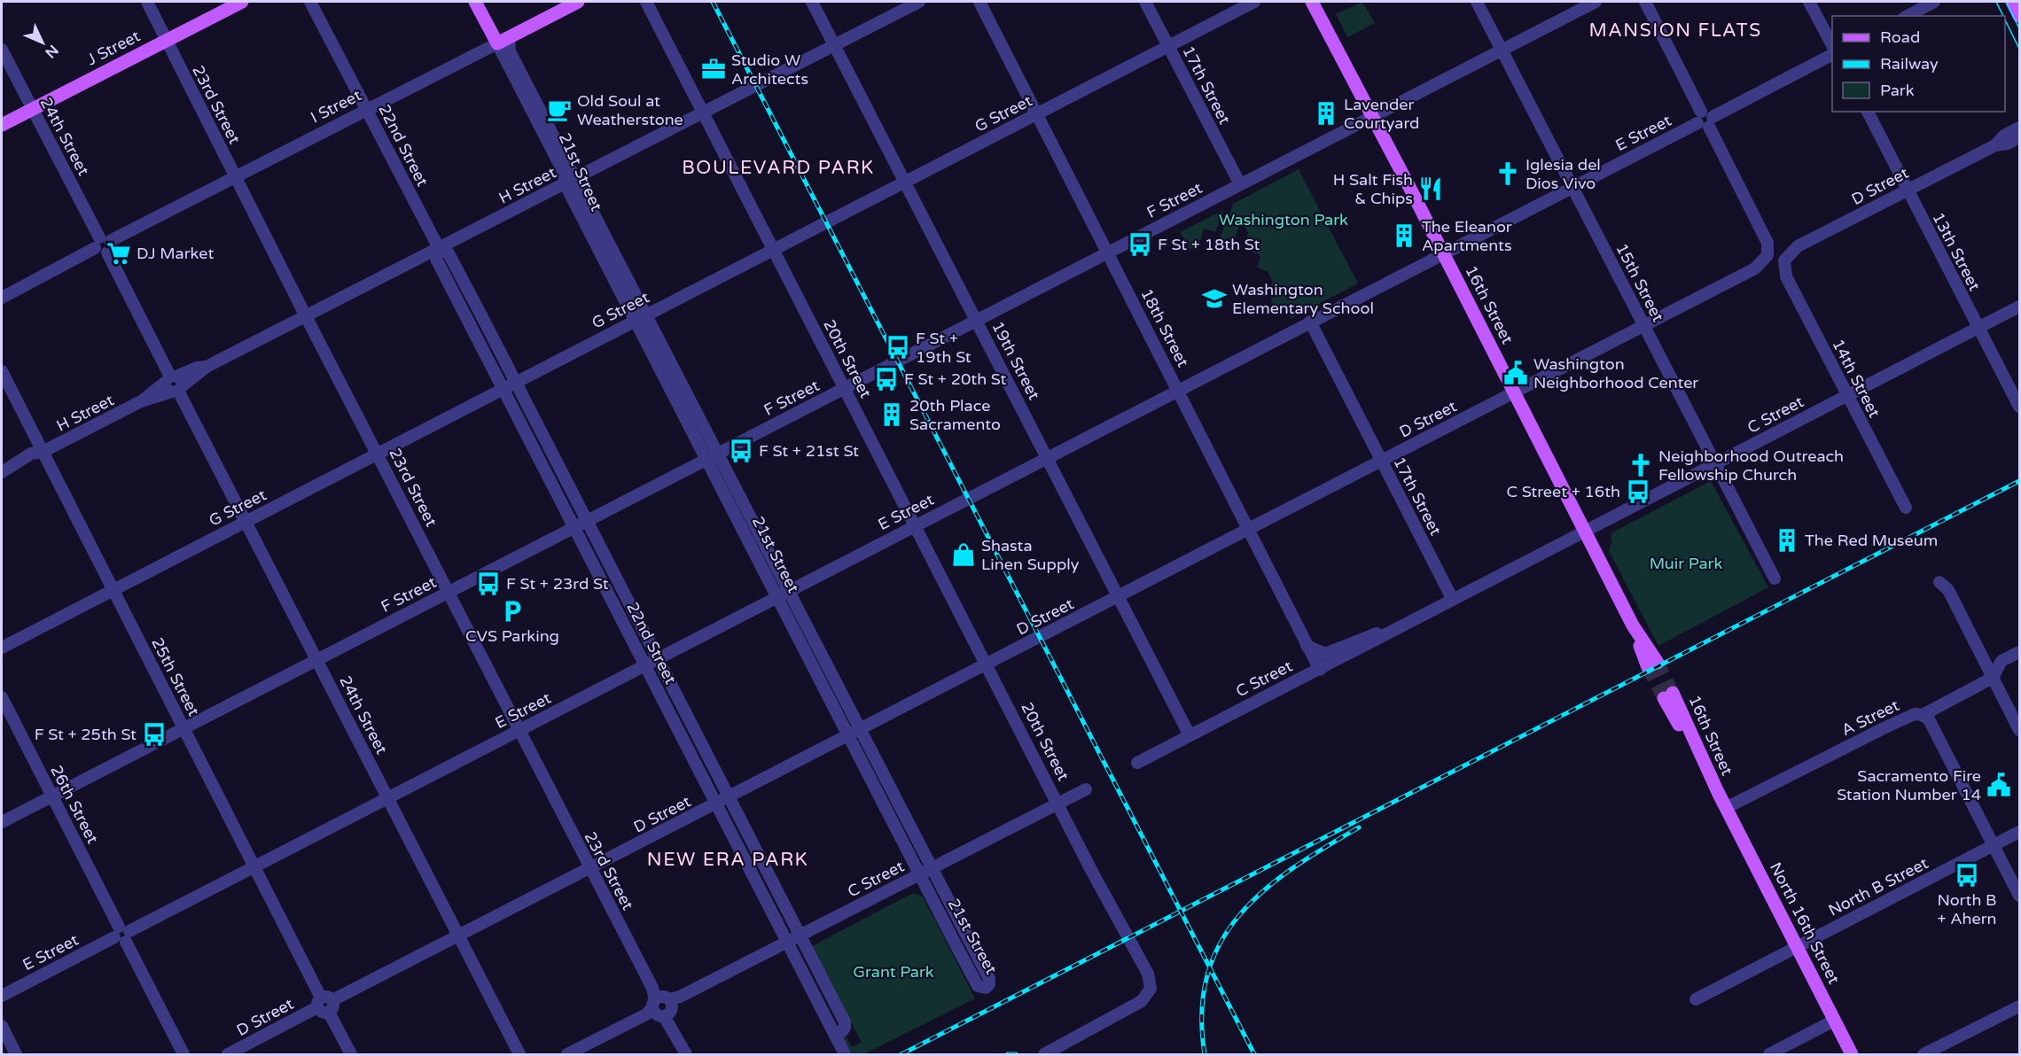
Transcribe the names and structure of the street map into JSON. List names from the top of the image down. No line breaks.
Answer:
{"streets":{"main road":["J Street","I Street","21st Street","16th Street","North 16th Street"],"street":["17th Street","23rd Street","G Street","E Street","24th Street","22nd Street","H Street","D Street","F Street","13th Street","15th Street","18th Street","20th Street","19th Street","14th Street","C Street","25th Street","A Street","26th Street","North B Street"]},"crossings":[["J Street","23rd Street"],["J Street","24th Street"],["17th Street","G Street"],["17th Street","E Street"],["17th Street","D Street"],["17th Street","F Street"],["17th Street","C Street"],["23rd Street","I Street"],["23rd Street","G Street"],["23rd Street","E Street"],["23rd Street","H Street"],["23rd Street","D Street"],["23rd Street","F Street"],["23rd Street","C Street"],["I Street","24th Street"],["I Street","22nd Street"],["I Street","21st Street"],["G Street","24th Street"],["G Street","22nd Street"],["G Street","21st Street"],["G Street","18th Street"],["G Street","20th Street"],["G Street","19th Street"],["G Street","25th Street"],["E Street","24th Street"],["E Street","22nd Street"],["E Street","21st Street"],["E Street","D Street"],["E Street","15th Street"],["E Street","16th Street"],["E Street","18th Street"],["E Street","20th Street"],["E Street","19th Street"],["E Street","25th Street"],["E Street","26th Street"],["24th Street","H Street"],["24th Street","D Street"],["24th Street","F Street"],["22nd Street","H Street"],["22nd Street","D Street"],["22nd Street","F Street"],["22nd Street","C Street"],["21st Street","H Street"],["21st Street","D Street"],["21st Street","F Street"],["21st Street","C Street"],["H Street","20th Street"],["H Street","19th Street"],["H Street","25th Street"],["D Street","13th Street"],["D Street","15th Street"],["D Street","16th Street"],["D Street","18th Street"],["D Street","20th Street"],["D Street","19th Street"],["D Street","14th Street"],["D Street","25th Street"],["F Street","15th Street"],["F Street","16th Street"],["F Street","18th Street"],["F Street","20th Street"],["F Street","19th Street"],["F Street","25th Street"],["F Street","26th Street"],["13th Street","C Street"],["15th Street","C Street"],["16th Street","C Street"],["16th Street","A Street"],["16th Street","North 16th Street"],["18th Street","C Street"],["20th Street","C Street"],["19th Street","C Street"],["14th Street","C Street"],["A Street","North 16th Street"],["North B Street","North 16th Street"]],"districts":["MANSION FLATS","BOULEVARD PARK","NEW ERA PARK"],"parks":["Washington Park","Muir Park","Grant Park"],"places":{"office":["Studio W Architects"],"cafe":["Old Soul at Weatherstone"],"building":["Lavender Courtyard","The Eleanor Apartments","20th Place Sacramento","The Red Museum"],"church":["Iglesia del Dios Vivo","Neighborhood Outreach Fellowship Church"],"restaurant":["H Salt Fish & Chips"],"bus stop":["F St + 18th St","F St + 19th St","F St + 20th St","F St + 21st St","C Street + 16th","F St + 23rd St","F St + 25th St","North B + Ahern"],"supermarket":["DJ Market"],"school or university":["Washington Elementary School"],"public building":["Washington Neighborhood Center","Sacramento Fire Station Number 14"],"shop":["Shasta Linen Supply"],"parking":["CVS Parking"]},"legend":["Road","Railway","Park"],"north":"bottom right"}
